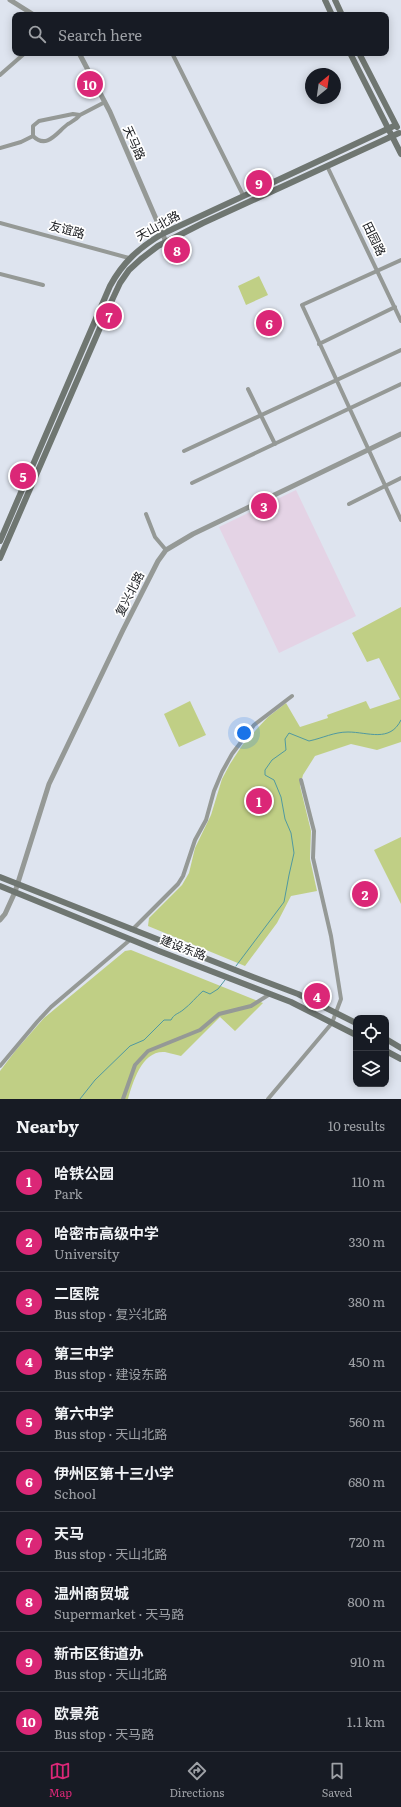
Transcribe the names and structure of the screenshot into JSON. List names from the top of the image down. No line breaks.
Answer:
{"streets":{"main road":["天山北路","建设东路"],"street":["天马路","友谊路","田园路","复兴北路"]},"crossings":[["天马路","天山北路"],["天山北路","友谊路"],["复兴北路","建设东路"]],"north":"top right","page":{"search":"Search here","pins":["10","9","8","7","6","5","3","1","2","4"],"heading":["Nearby","10 results"],"list":[{"mark":"1","name":"哈铁公园","note":"Park","value":"110 m"},{"mark":"2","name":"哈密市高级中学","note":"University","value":"330 m"},{"mark":"3","name":"二医院","note":"Bus stop · 复兴北路","value":"380 m"},{"mark":"4","name":"第三中学","note":"Bus stop · 建设东路","value":"450 m"},{"mark":"5","name":"第六中学","note":"Bus stop · 天山北路","value":"560 m"},{"mark":"6","name":"伊州区第十三小学","note":"School","value":"680 m"},{"mark":"7","name":"天马","note":"Bus stop · 天山北路","value":"720 m"},{"mark":"8","name":"温州商贸城","note":"Supermarket · 天马路","value":"800 m"},{"mark":"9","name":"新市区街道办","note":"Bus stop · 天山北路","value":"910 m"},{"mark":"10","name":"欧景苑","note":"Bus stop · 天马路","value":"1.1 km"}],"nav":["Map","Directions","Saved"]}}
